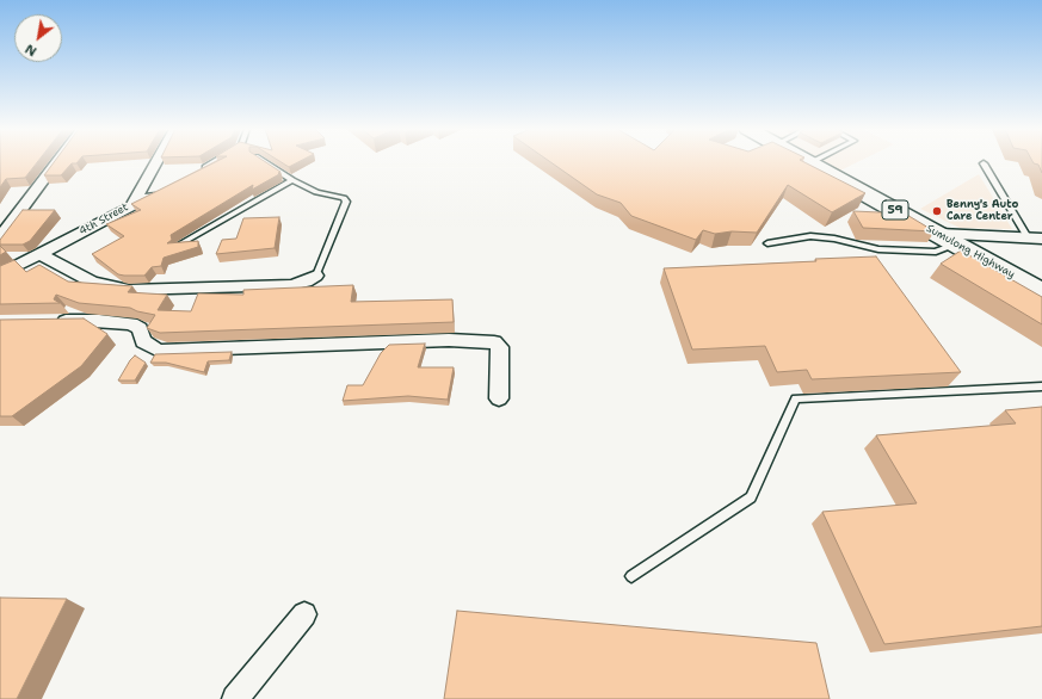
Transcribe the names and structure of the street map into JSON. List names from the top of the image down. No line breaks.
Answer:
{"streets":{"main road":["59","Sumulong Highway"],"street":["4th Street"]},"places":["Benny's Auto Care Center"],"north":"bottom left"}
